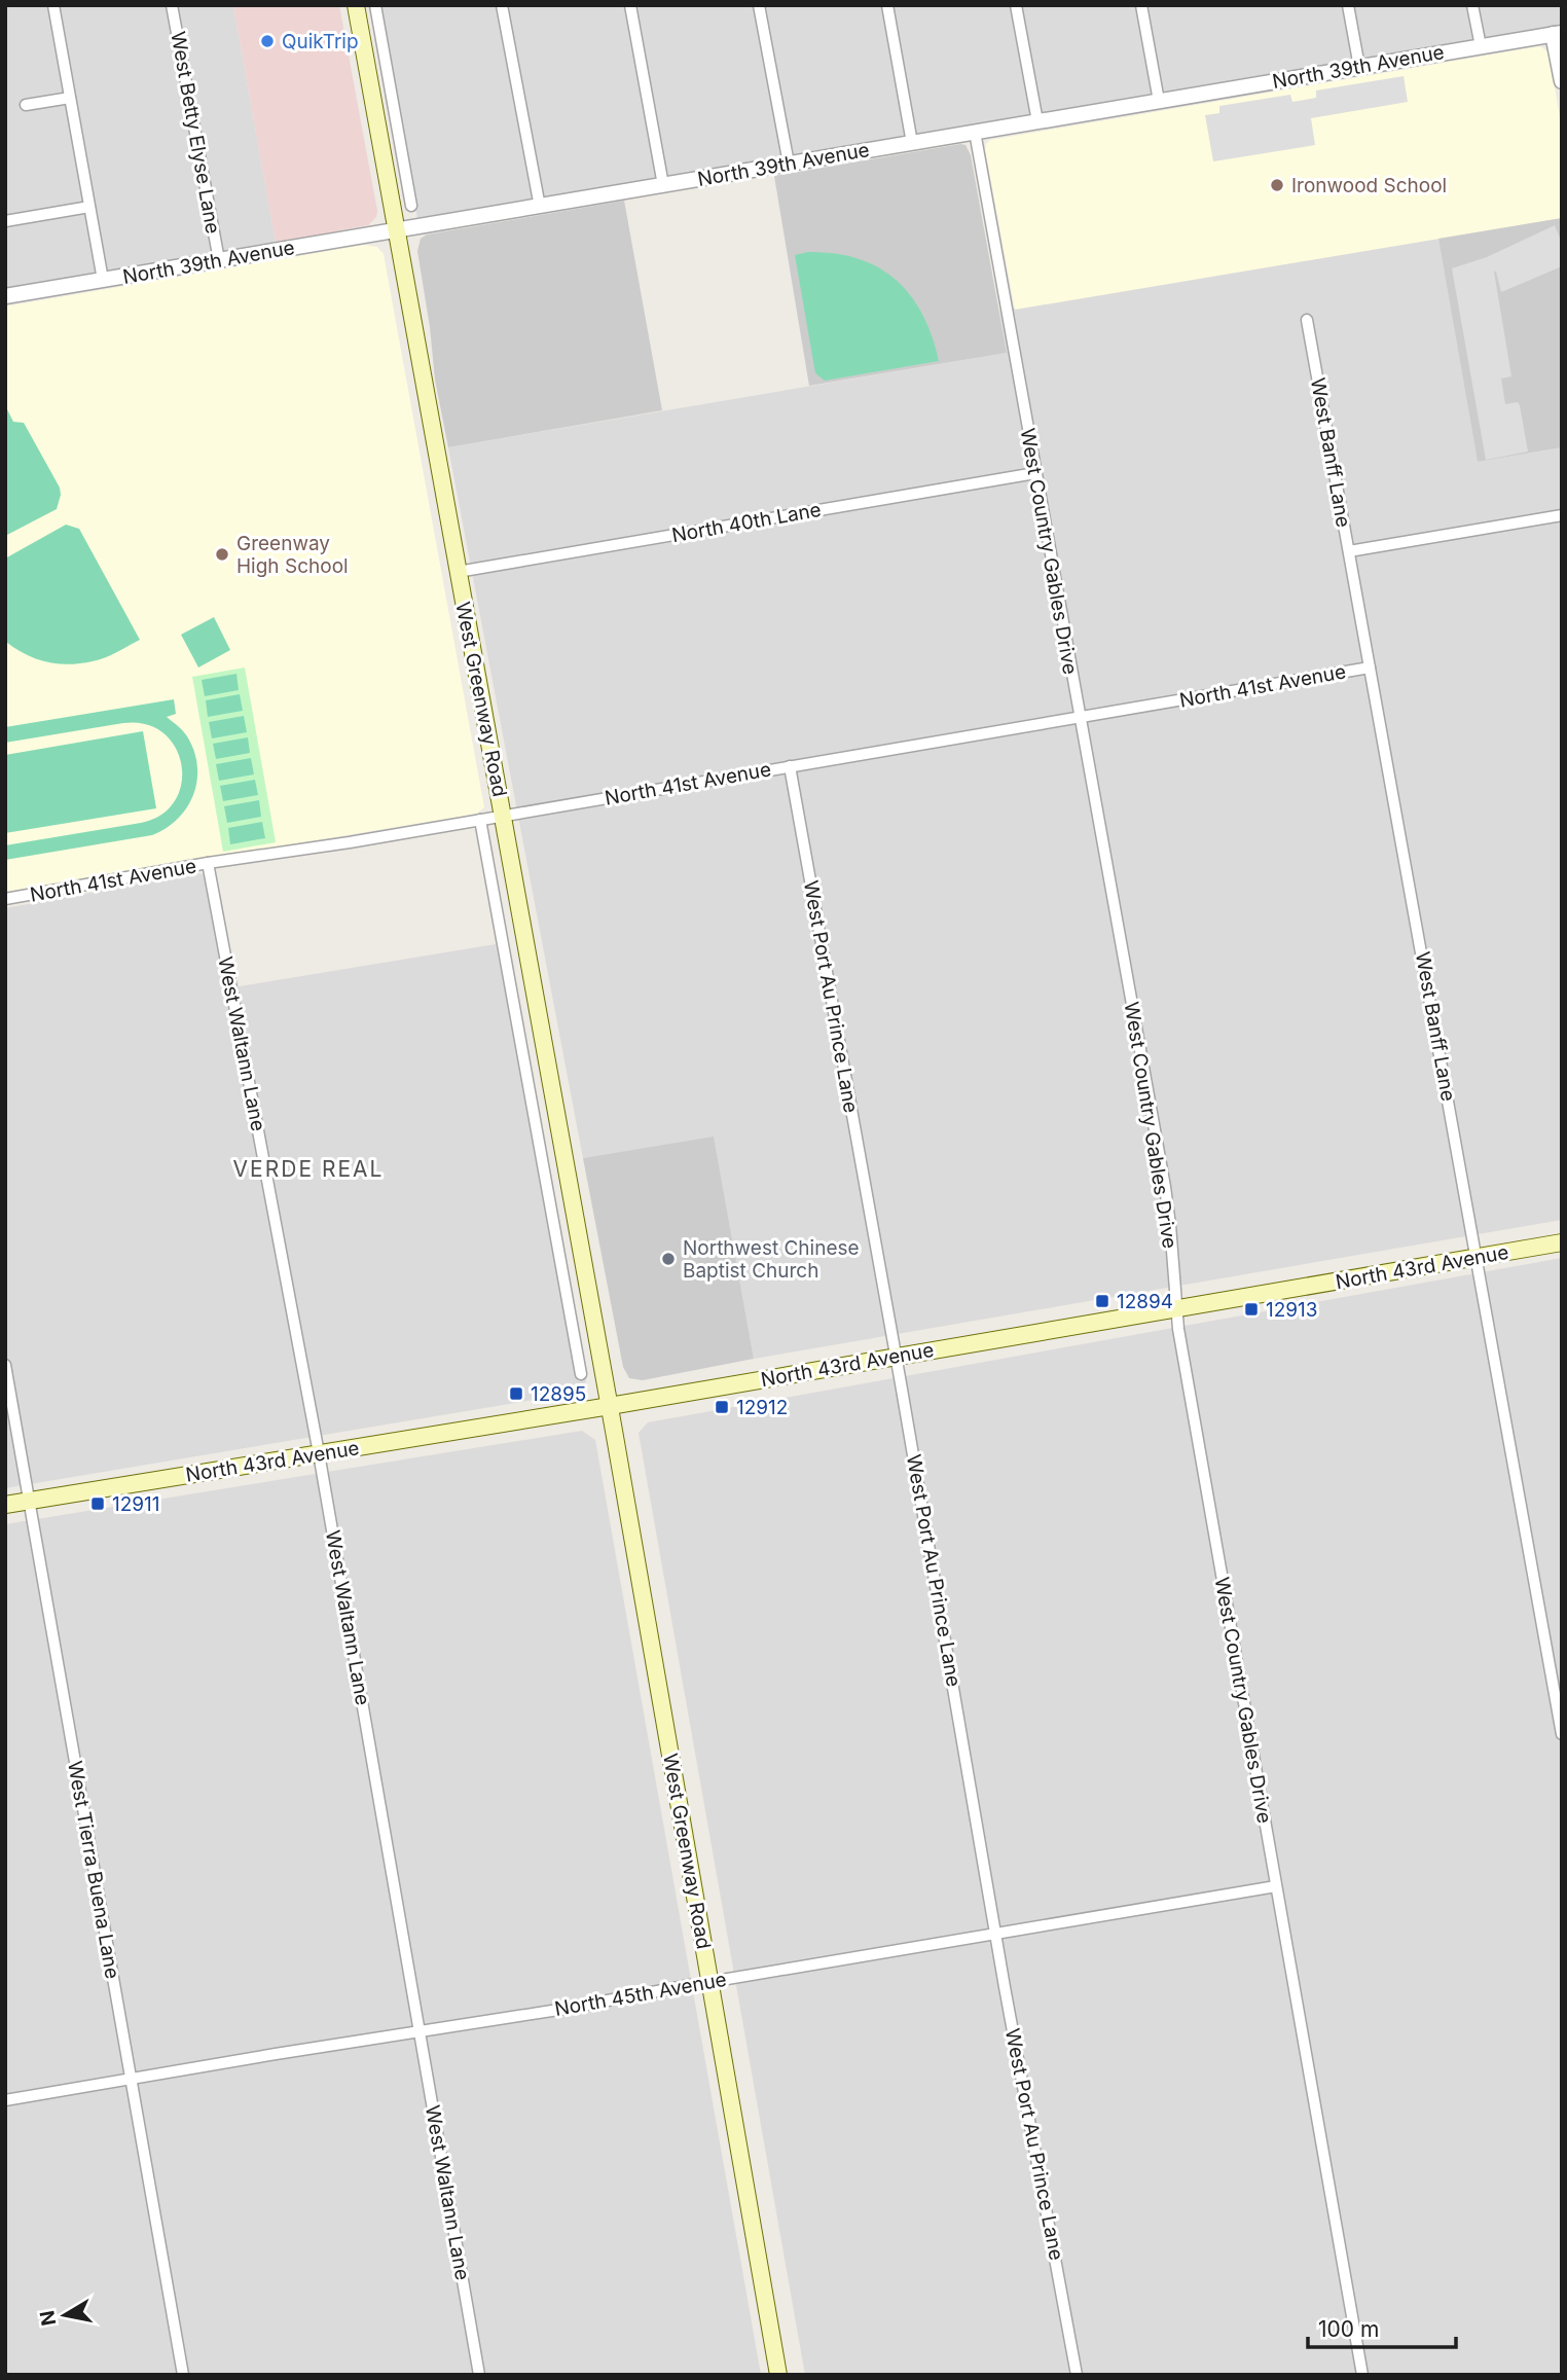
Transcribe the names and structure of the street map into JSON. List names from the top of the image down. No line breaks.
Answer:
{"streets":{"main road":["West Greenway Road","North 43rd Avenue"],"street":["North 39th Avenue","West Betty Elyse Lane","West Banff Lane","North 40th Lane","West Country Gables Drive","North 41st Avenue","West Port Au Prince Lane","West Waltann Lane","West Tierra Buena Lane","North 45th Avenue"]},"crossings":[["North 39th Avenue","West Betty Elyse Lane"],["North 39th Avenue","West Country Gables Drive"],["North 39th Avenue","West Greenway Road"],["West Banff Lane","North 41st Avenue"],["West Banff Lane","North 43rd Avenue"],["North 40th Lane","West Country Gables Drive"],["North 40th Lane","West Greenway Road"],["West Country Gables Drive","North 41st Avenue"],["West Country Gables Drive","North 43rd Avenue"],["West Country Gables Drive","North 45th Avenue"],["North 41st Avenue","West Greenway Road"],["North 41st Avenue","West Port Au Prince Lane"],["North 41st Avenue","West Waltann Lane"],["West Greenway Road","North 43rd Avenue"],["West Greenway Road","North 45th Avenue"],["West Port Au Prince Lane","North 43rd Avenue"],["West Port Au Prince Lane","North 45th Avenue"],["West Waltann Lane","North 43rd Avenue"],["West Waltann Lane","North 45th Avenue"],["North 43rd Avenue","West Tierra Buena Lane"],["West Tierra Buena Lane","North 45th Avenue"]],"districts":["VERDE REAL"],"places":{"other":["QuikTrip","Ironwood School","Greenway High School","Northwest Chinese Baptist Church"],"transit":["12894","12913","12895","12912","12911"]},"scale_bar":"100 m","north":"left"}
